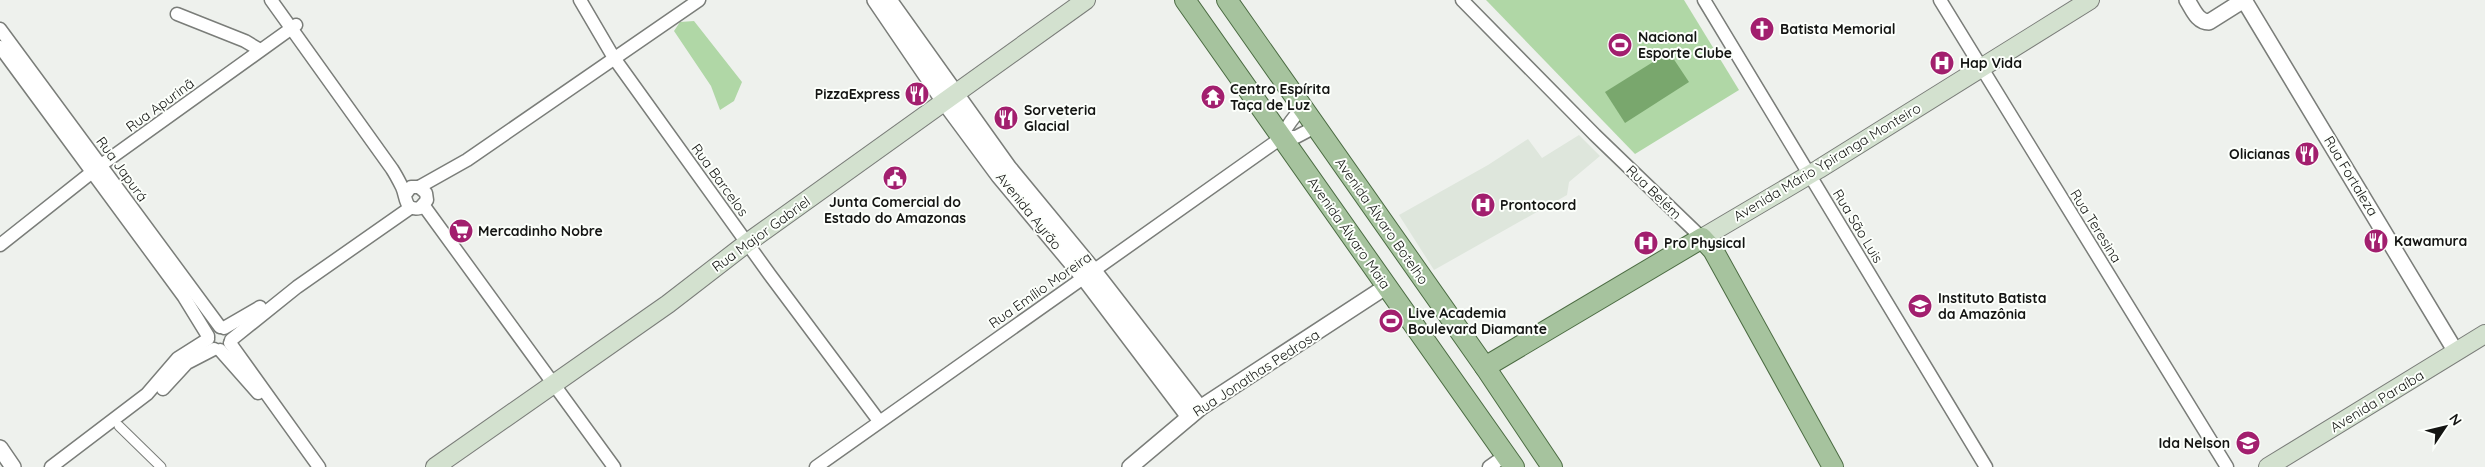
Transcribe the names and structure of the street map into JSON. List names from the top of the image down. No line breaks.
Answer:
{"streets":{"main road":["Avenida Mário Ypiranga Monteiro","Rua Belém","Avenida Álvaro Botelho","Avenida Álvaro Maia","Rua Major Gabriel","Avenida Paraíba"],"street":["Rua Apurinã","Rua Japurá","Rua Fortaleza","Rua Barcelos","Avenida Ayrão","Rua São Luis","Rua Teresina","Rua Emílio Moreira","Rua Jonathas Pedrosa"]},"crossings":[["Rua Apurinã","Rua Japurá"],["Avenida Mário Ypiranga Monteiro","Rua Belém"],["Avenida Mário Ypiranga Monteiro","Avenida Álvaro Botelho"],["Avenida Mário Ypiranga Monteiro","Rua São Luis"],["Avenida Mário Ypiranga Monteiro","Rua Teresina"],["Rua Fortaleza","Avenida Paraíba"],["Rua Barcelos","Rua Major Gabriel"],["Rua Barcelos","Rua Emílio Moreira"],["Avenida Ayrão","Rua Major Gabriel"],["Avenida Ayrão","Rua Emílio Moreira"],["Avenida Ayrão","Rua Jonathas Pedrosa"],["Avenida Álvaro Botelho","Rua Emílio Moreira"],["Avenida Álvaro Maia","Rua Emílio Moreira"],["Avenida Álvaro Maia","Rua Jonathas Pedrosa"]],"places":{"church":["Batista Memorial"],"sports":["Nacional Esporte Clube","Live Academia Boulevard Diamante"],"hospital":["Hap Vida","Prontocord","Pro Physical"],"restaurant":["PizzaExpress","Sorveteria Glacial","Olicianas","Kawamura"],"temple":["Centro Espírita Taça de Luz"],"public building":["Junta Comercial do Estado do Amazonas"],"supermarket":["Mercadinho Nobre"],"school or university":["Instituto Batista da Amazônia","Ida Nelson"]},"north":"top right"}
